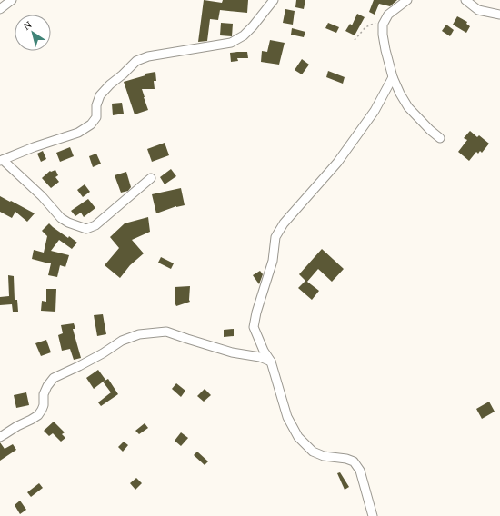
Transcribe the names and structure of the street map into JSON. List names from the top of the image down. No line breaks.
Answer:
{"north":"top left"}
